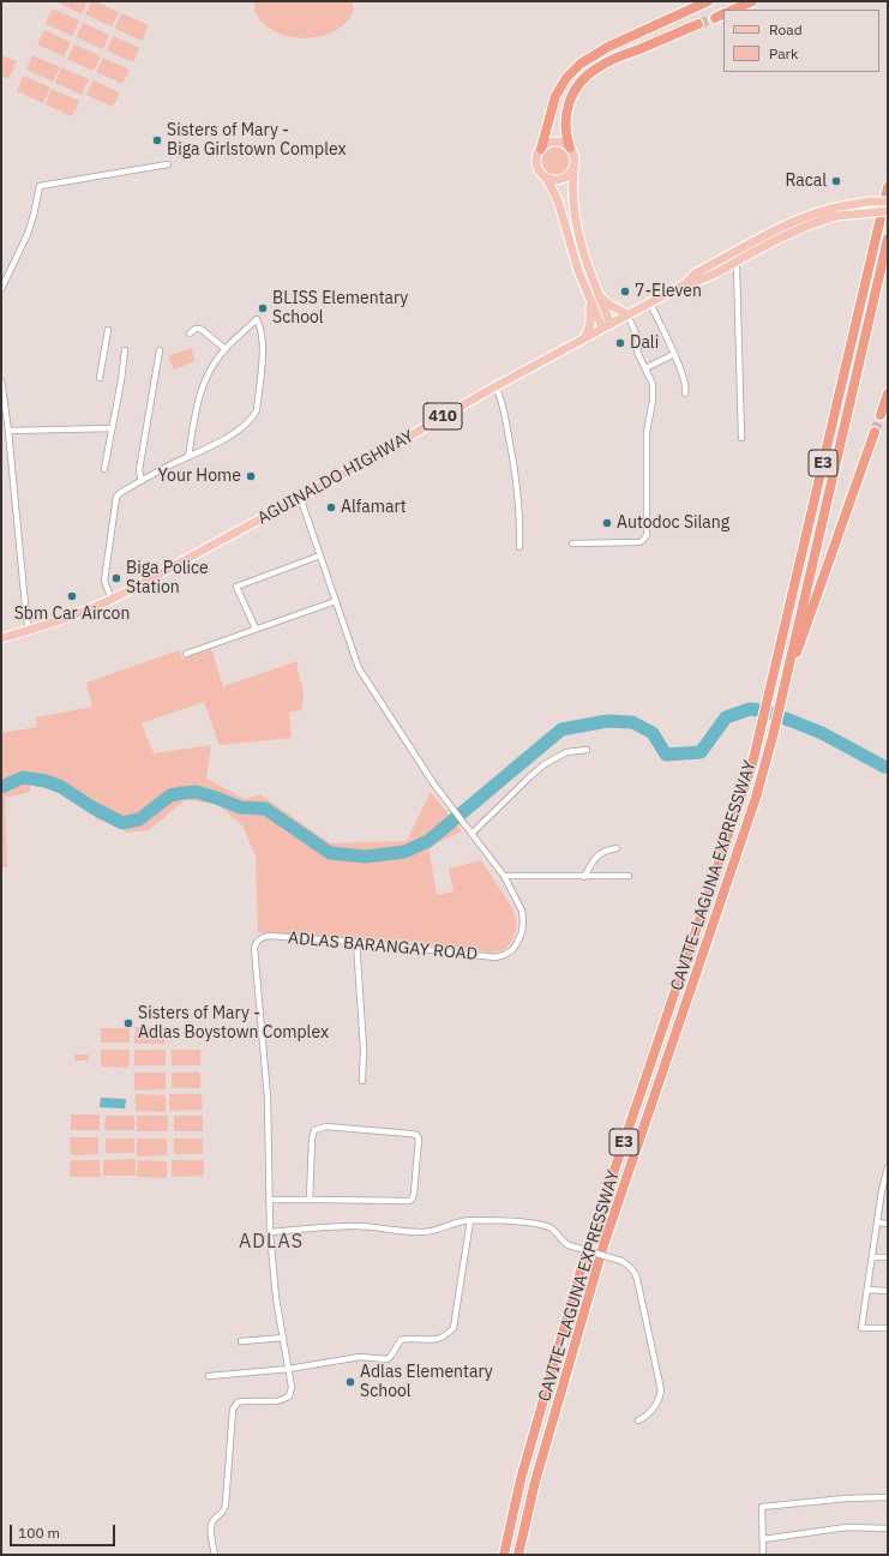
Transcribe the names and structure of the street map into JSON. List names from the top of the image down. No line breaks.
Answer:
{"streets":{"highway":["E3","CAVITE–LAGUNA EXPRESSWAY"],"main road":["410","AGUINALDO HIGHWAY"],"street":["ADLAS BARANGAY ROAD"]},"crossings":[["AGUINALDO HIGHWAY","ADLAS BARANGAY ROAD"]],"districts":["ADLAS"],"places":["Sisters of Mary - Biga Girlstown Complex","Racal","7-Eleven","BLISS Elementary School","Dali","Your Home","Alfamart","Autodoc Silang","Biga Police Station","Sbm Car Aircon","Sisters of Mary - Adlas Boystown Complex","Adlas Elementary School"],"legend":["Road","Park"],"scale_bar":"100 m"}
